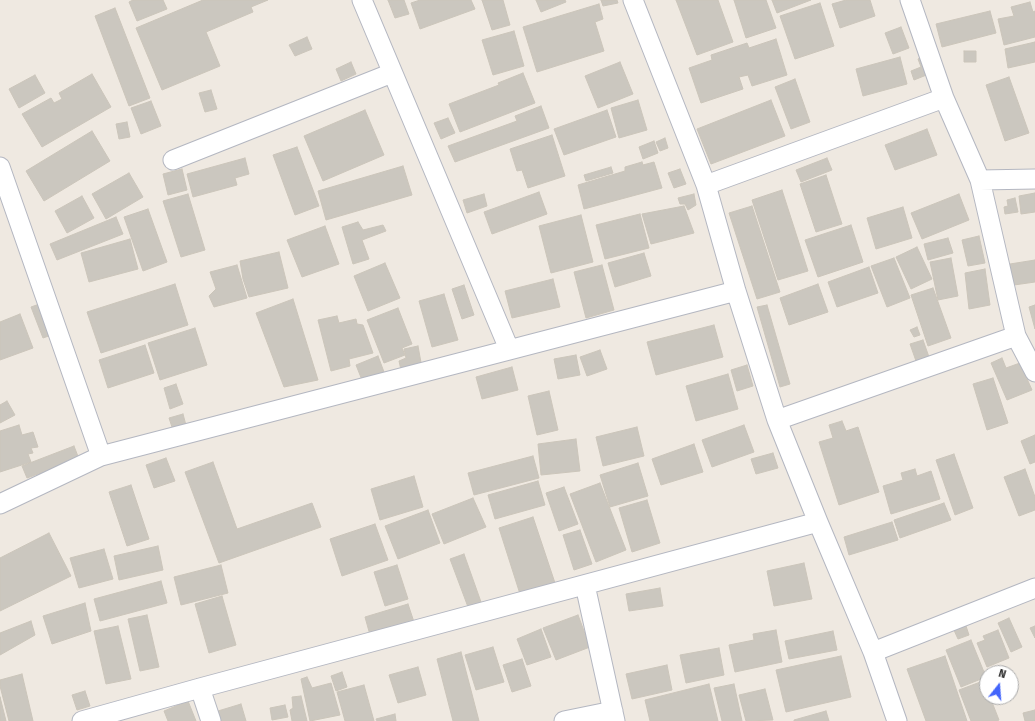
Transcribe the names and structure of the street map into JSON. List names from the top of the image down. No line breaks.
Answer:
{"north":"top"}
